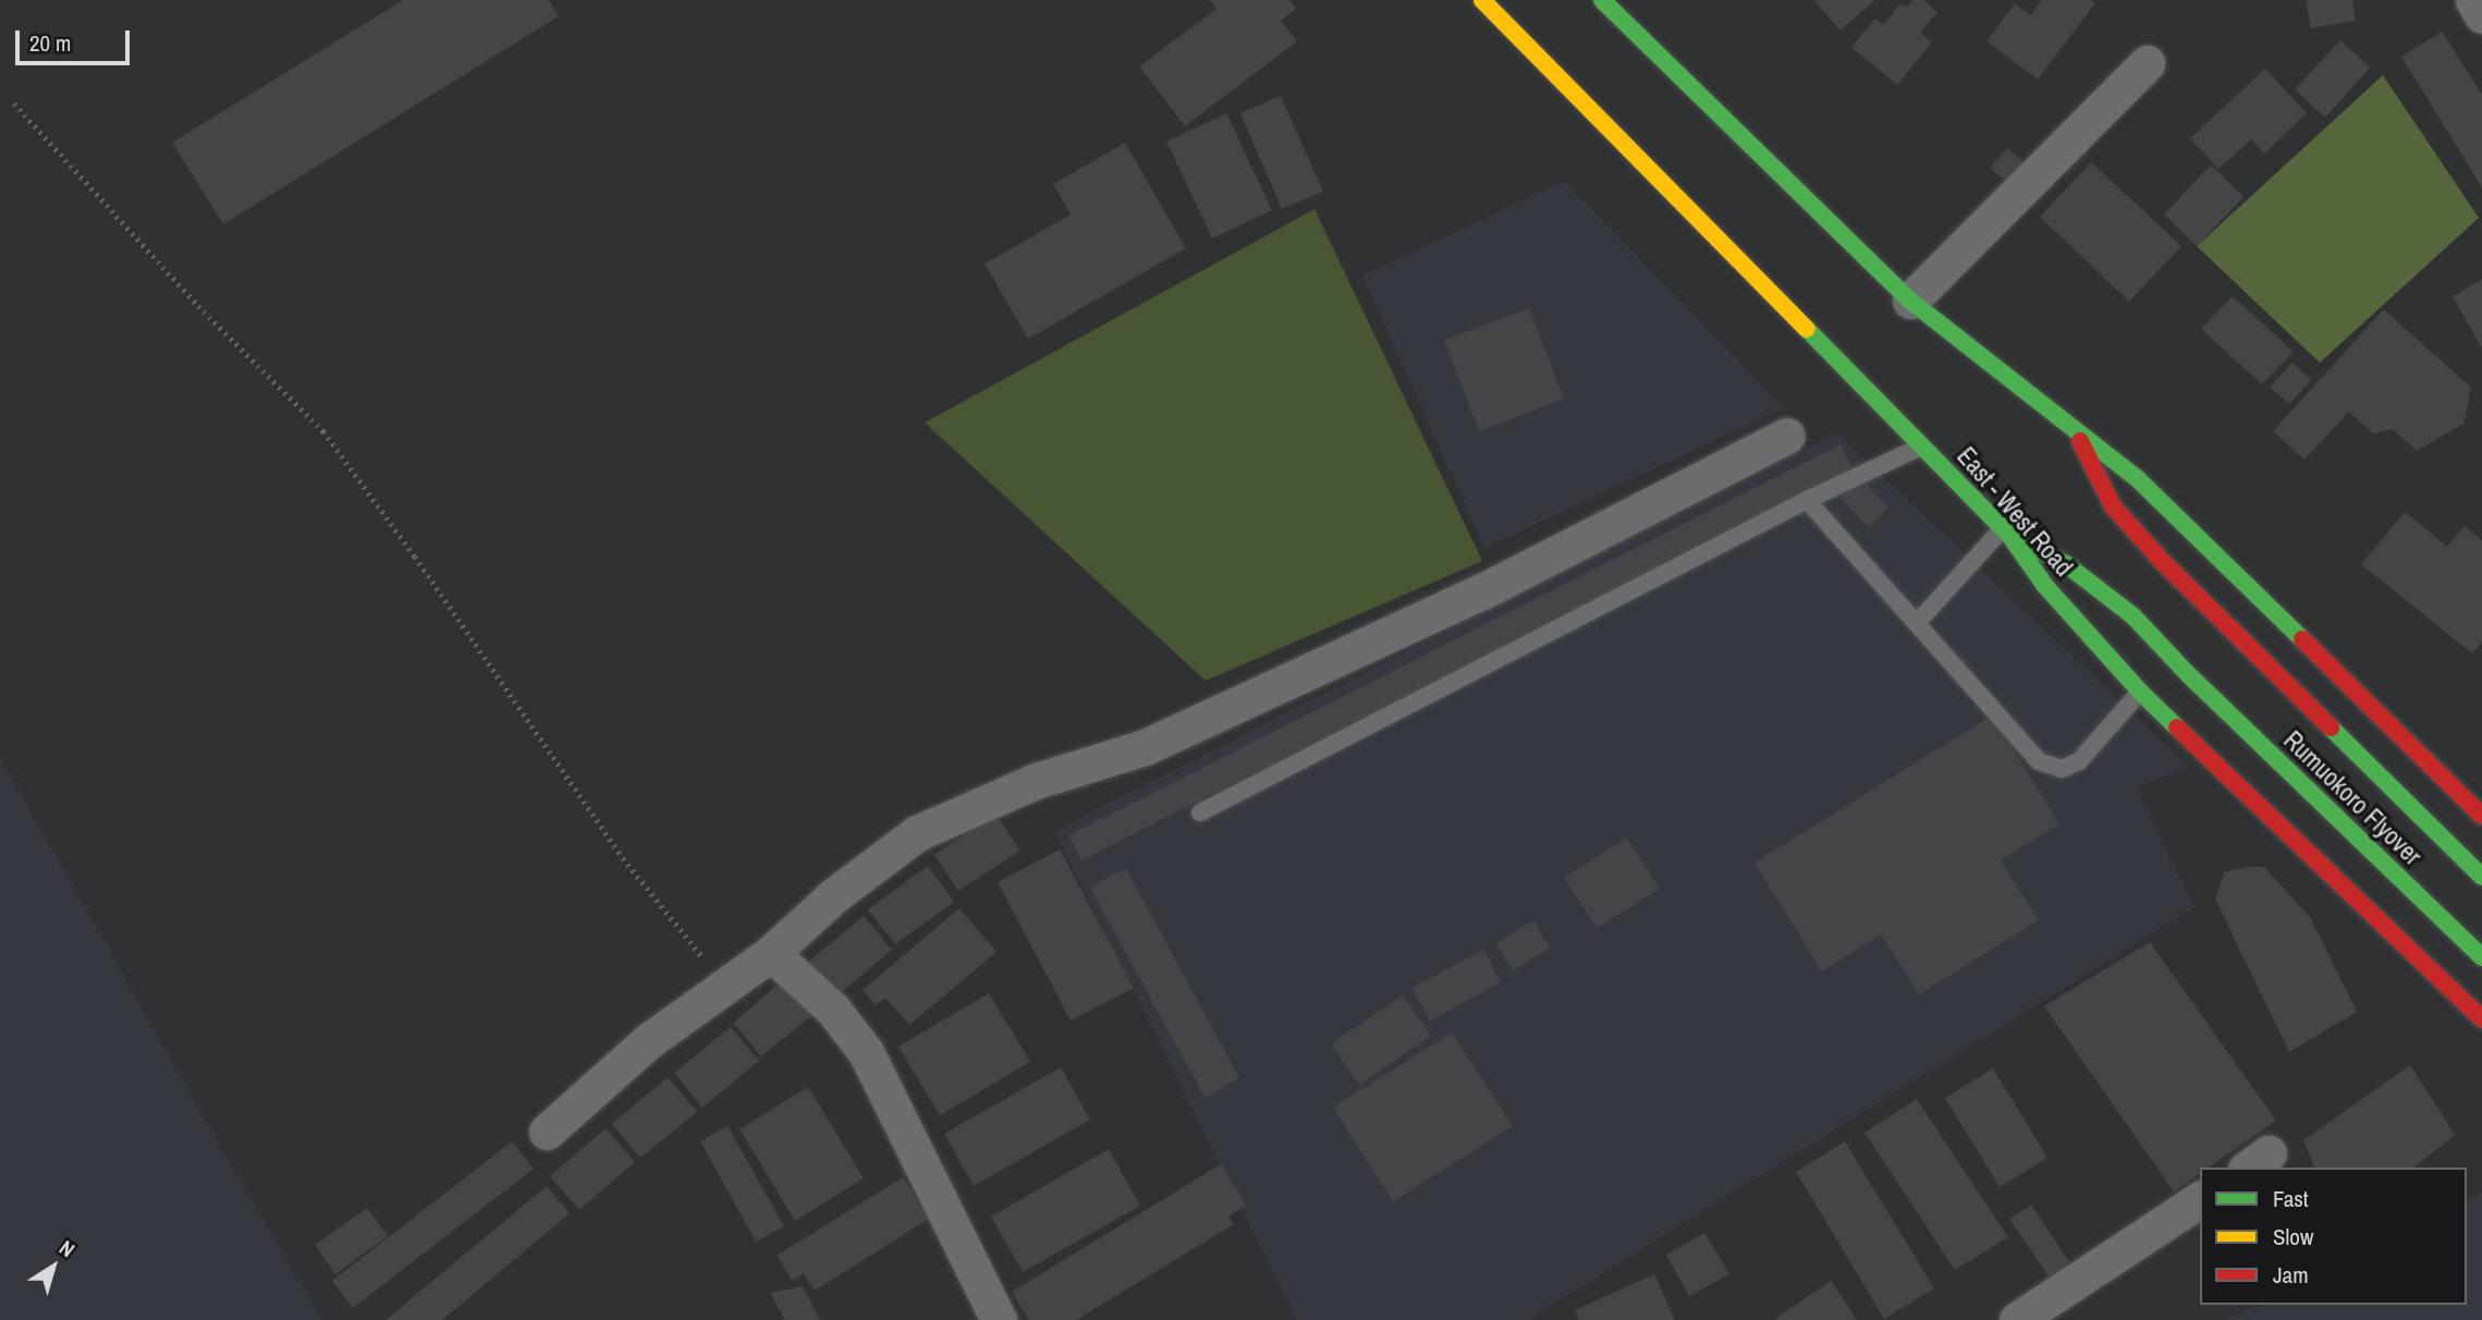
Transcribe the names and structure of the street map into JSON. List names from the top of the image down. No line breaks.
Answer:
{"streets":{"main road":["East - West Road","Rumuokoro Flyover"]},"crossings":[["East - West Road","Rumuokoro Flyover"]],"legend":["Fast","Slow","Jam"],"scale_bar":"20 m","north":"top right"}
